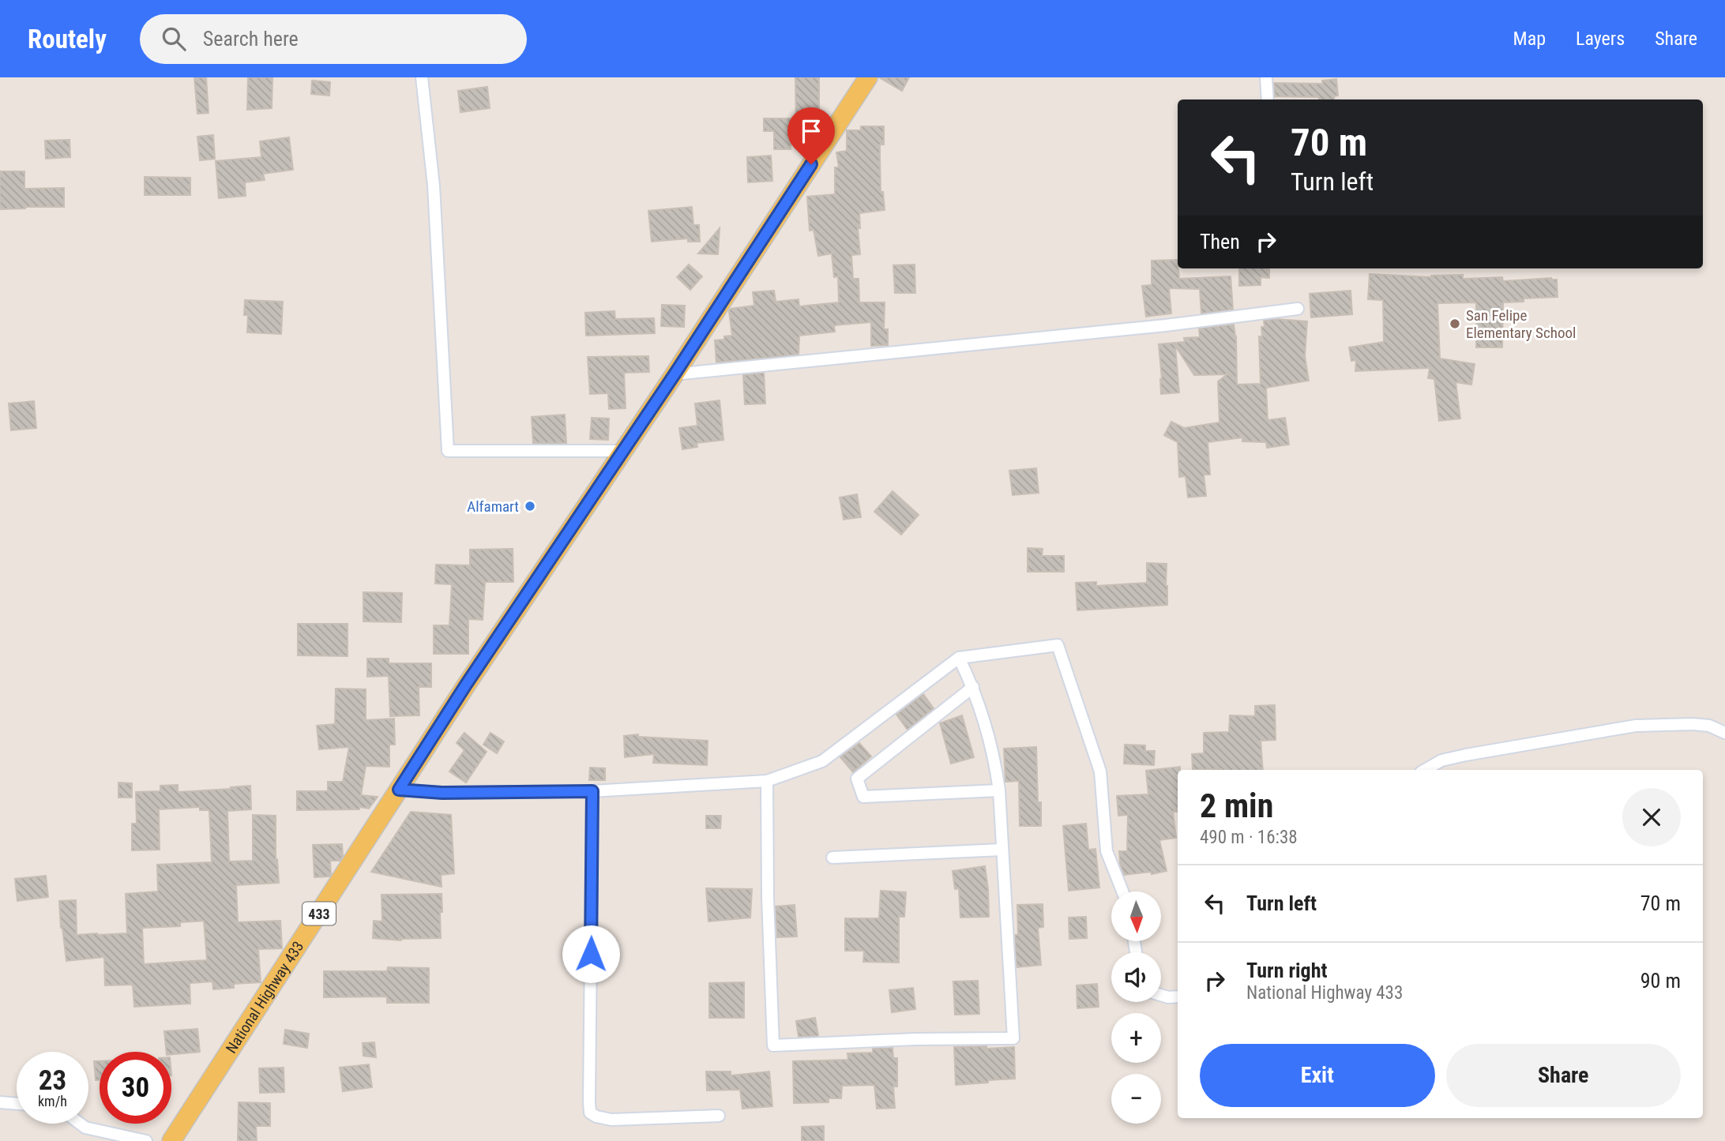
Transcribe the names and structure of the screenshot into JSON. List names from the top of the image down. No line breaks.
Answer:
{"streets":{"main road":["433","National Highway 433"]},"places":["San Felipe Elementary School","Alfamart"],"north":"bottom","page":{"header":"Routely","search":"Search here","nav":["Map","Layers","Share"],"turn":["70 m","Turn left"],"then":"Then","heading":["2 min","490 m · 16:38"],"list":[{"name":"Turn left","value":"70 m"},{"name":"Turn right","note":"National Highway 433","value":"90 m"}],"map_buttons":["+","−"],"buttons":["Exit","Share"],"speed":"23 km/h","limit":"30"}}
